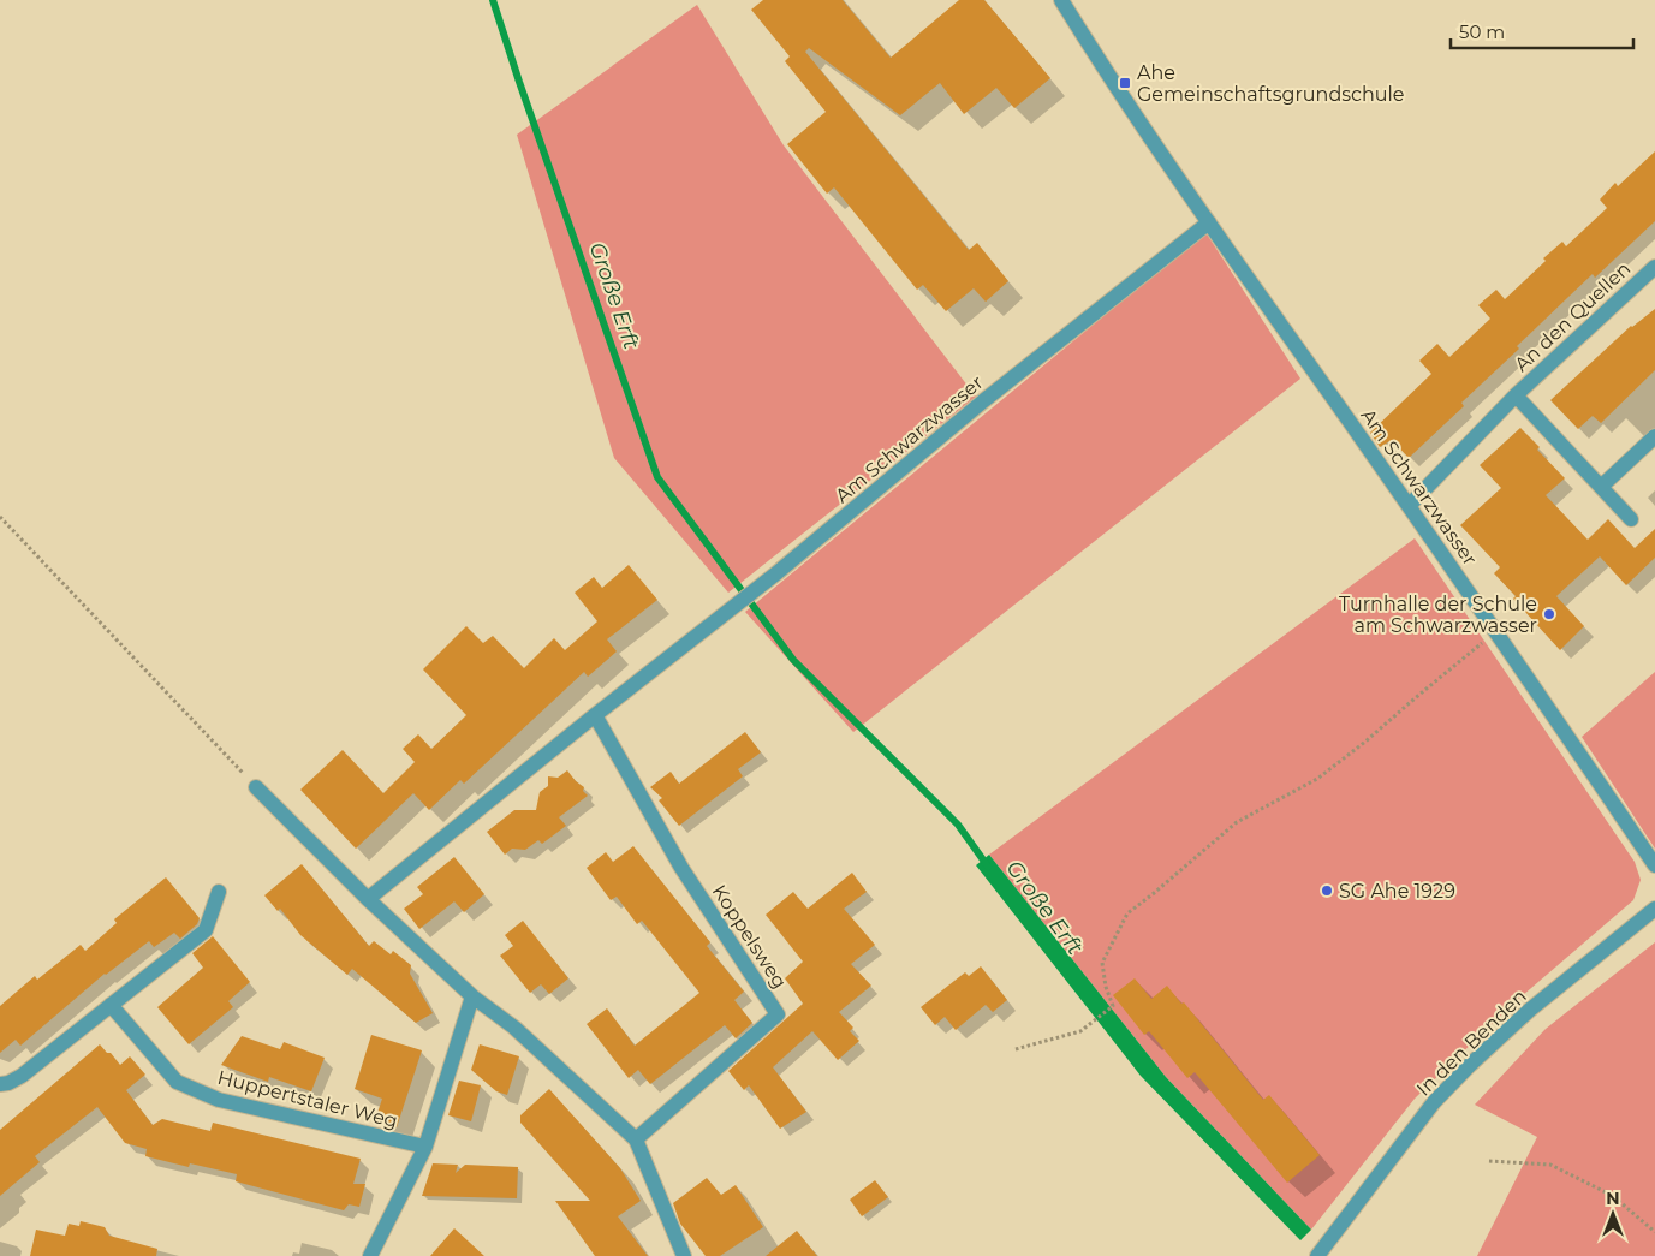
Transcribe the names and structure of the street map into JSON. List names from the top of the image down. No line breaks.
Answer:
{"streets":{"street":["An den Quellen","Am Schwarzwasser","Koppelsweg","In den Benden","Huppertstaler Weg"]},"crossings":[["An den Quellen","Am Schwarzwasser"],["Am Schwarzwasser","Koppelsweg"]],"water":["Große Erft"],"places":{"transit":["Ahe Gemeinschaftsgrundschule"],"other":["Turnhalle der Schule am Schwarzwasser","SG Ahe 1929"]},"scale_bar":"50 m","north":"top"}
